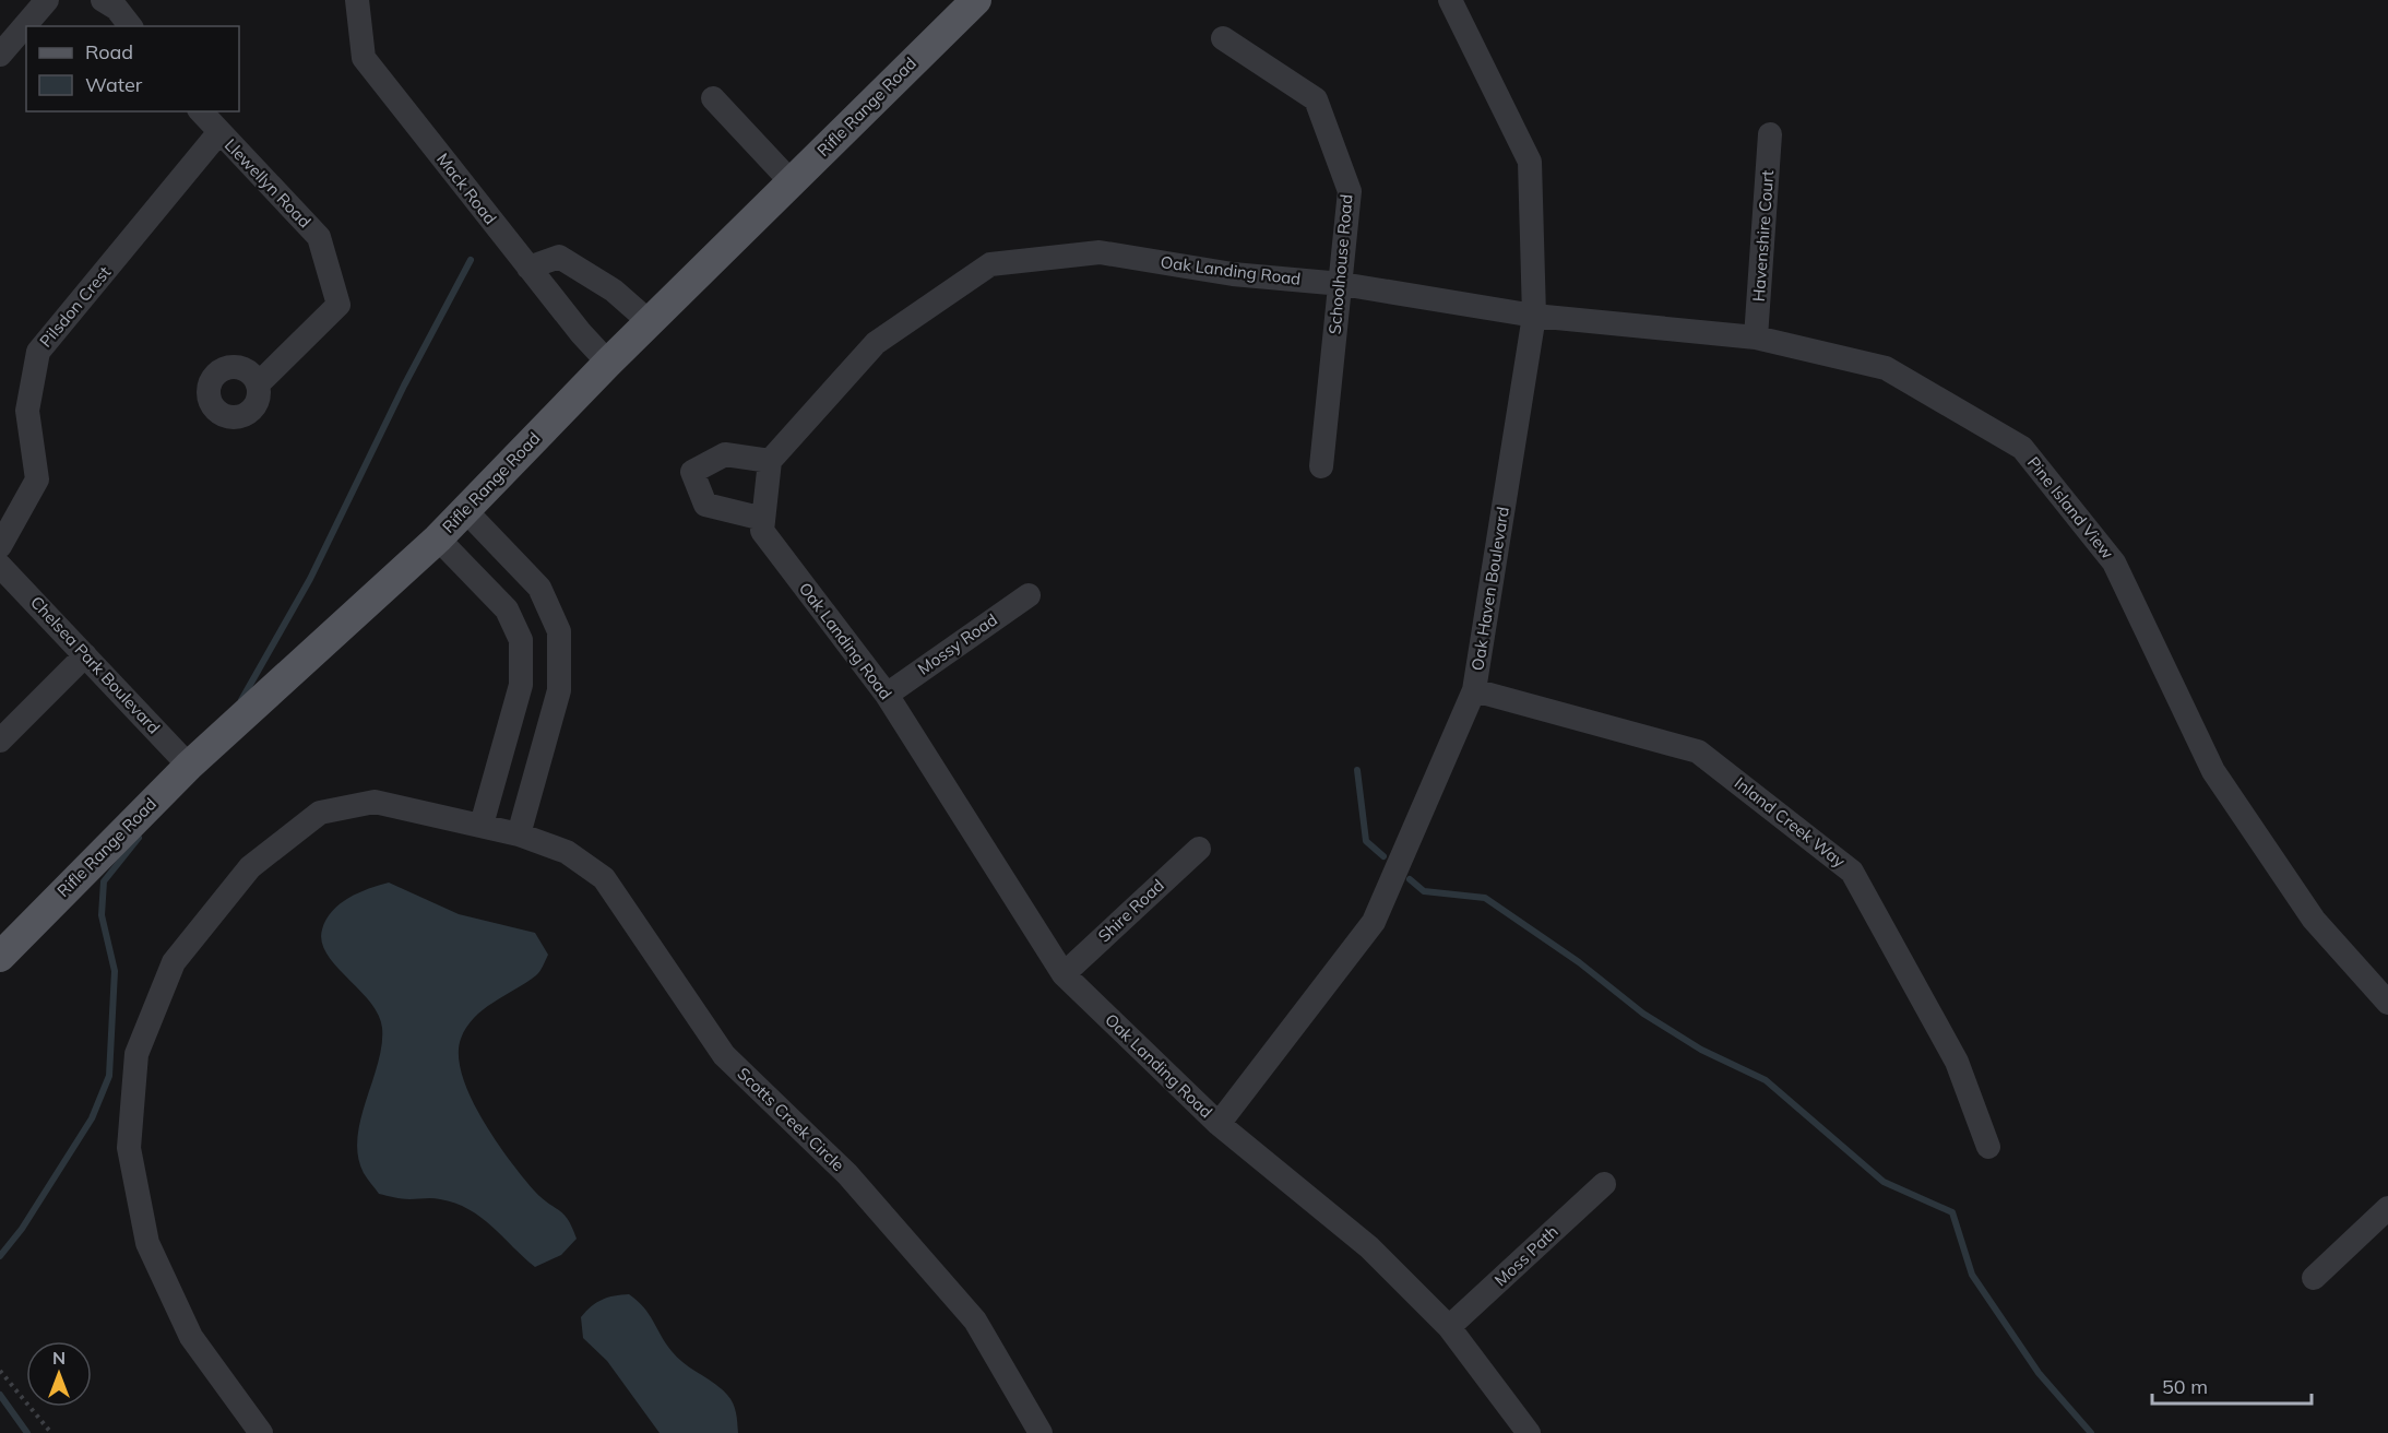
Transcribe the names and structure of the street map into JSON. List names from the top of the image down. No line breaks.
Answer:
{"streets":{"main road":["Rifle Range Road"],"street":["Llewellyn Road","Mack Road","Havenshire Court","Schoolhouse Road","Oak Landing Road","Pilsdon Crest","Pine Island View","Oak Haven Boulevard","Mossy Road","Chelsea Park Boulevard","Inland Creek Way","Shire Road","Scotts Creek Circle","Moss Path"]},"crossings":[["Rifle Range Road","Mack Road"],["Rifle Range Road","Chelsea Park Boulevard"],["Llewellyn Road","Pilsdon Crest"],["Havenshire Court","Pine Island View"],["Schoolhouse Road","Oak Landing Road"],["Oak Landing Road","Pine Island View"],["Oak Landing Road","Oak Haven Boulevard"],["Oak Landing Road","Mossy Road"],["Oak Landing Road","Shire Road"],["Oak Landing Road","Moss Path"],["Pine Island View","Oak Haven Boulevard"],["Oak Haven Boulevard","Inland Creek Way"]],"legend":["Road","Water"],"scale_bar":"50 m","north":"top"}
